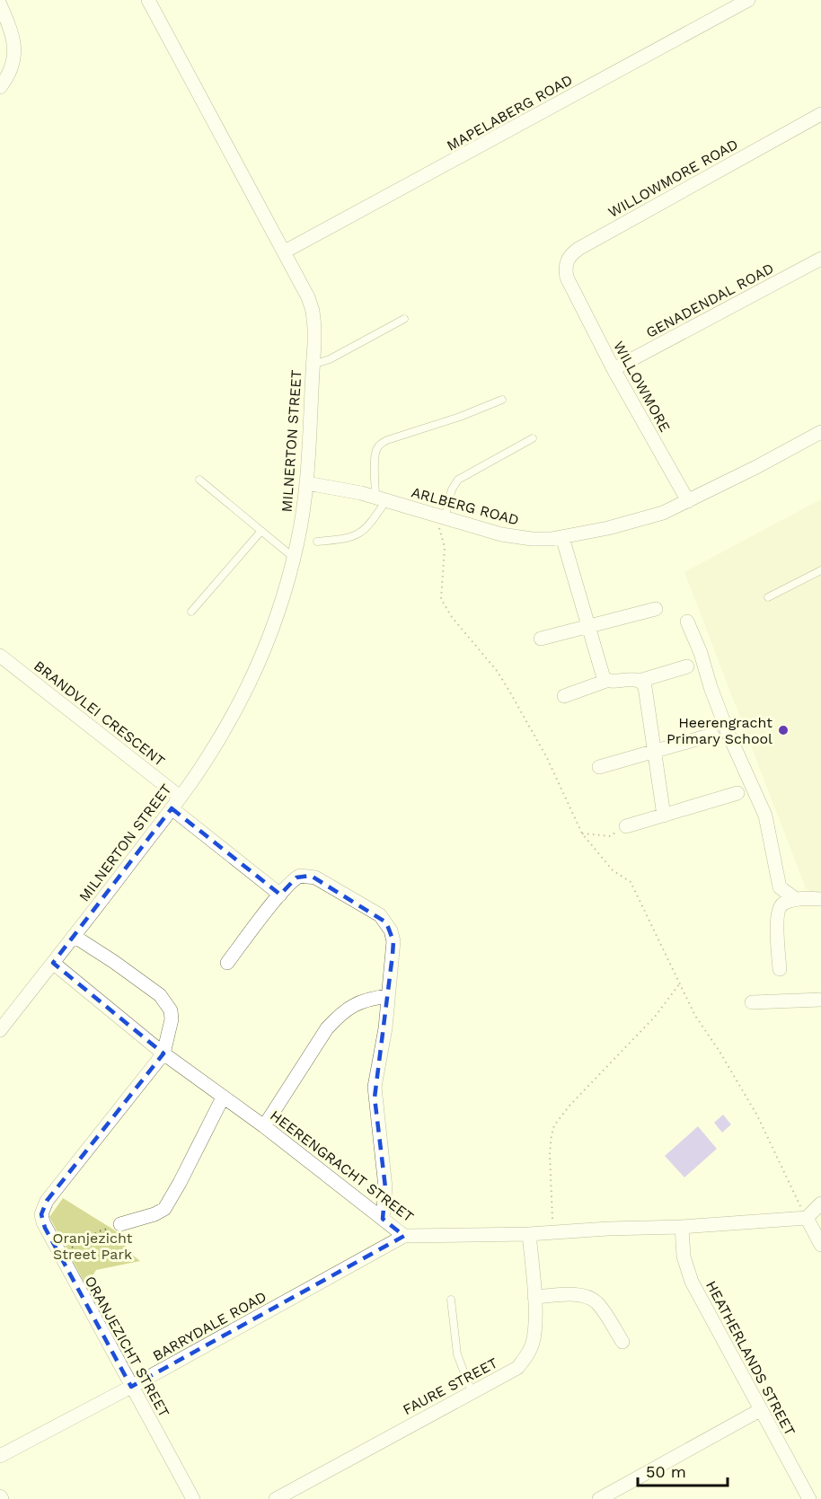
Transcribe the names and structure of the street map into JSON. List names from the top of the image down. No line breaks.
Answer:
{"streets":{"street":["MAPELABERG ROAD","WILLOWMORE ROAD","GENADENDAL ROAD","WILLOWMORE","MILNERTON STREET","ARLBERG ROAD","BRANDVLEI CRESCENT","HEERENGRACHT STREET","BARRYDALE ROAD","ORANJEZICHT STREET","HEATHERLANDS STREET","FAURE STREET"]},"crossings":[["MAPELABERG ROAD","MILNERTON STREET"],["WILLOWMORE ROAD","WILLOWMORE"],["GENADENDAL ROAD","WILLOWMORE"],["WILLOWMORE","ARLBERG ROAD"],["MILNERTON STREET","ARLBERG ROAD"],["MILNERTON STREET","BRANDVLEI CRESCENT"],["MILNERTON STREET","HEERENGRACHT STREET"],["HEERENGRACHT STREET","BARRYDALE ROAD"],["HEERENGRACHT STREET","ORANJEZICHT STREET"],["HEERENGRACHT STREET","HEATHERLANDS STREET"],["HEERENGRACHT STREET","FAURE STREET"],["BARRYDALE ROAD","ORANJEZICHT STREET"]],"parks":["Oranjezicht Street Park"],"places":["Heerengracht Primary School"],"scale_bar":"50 m"}
